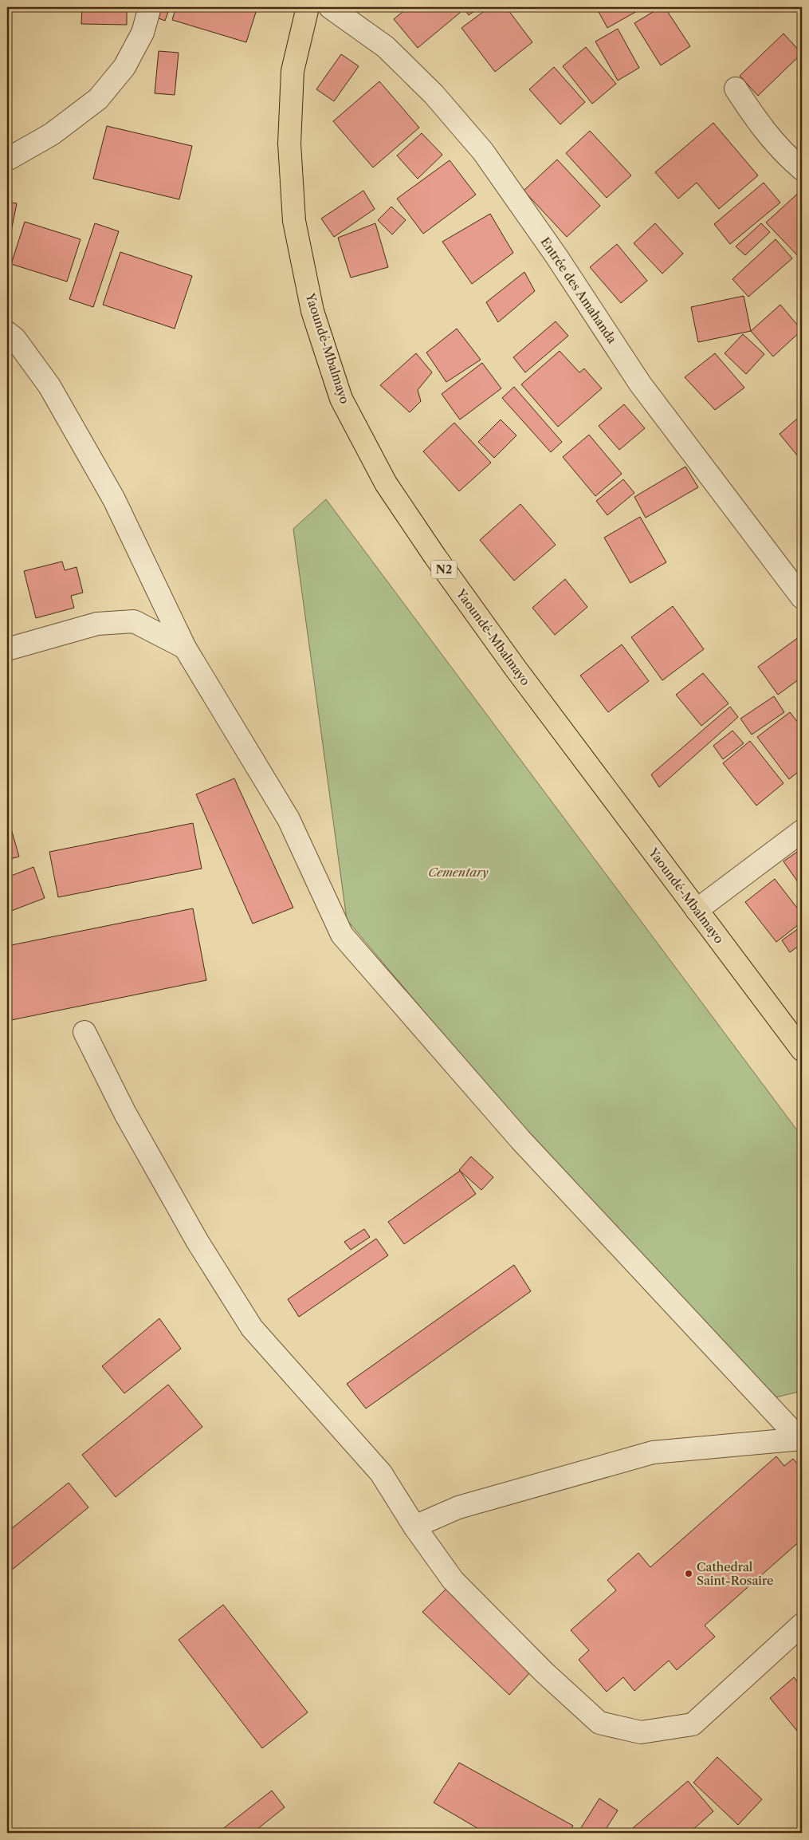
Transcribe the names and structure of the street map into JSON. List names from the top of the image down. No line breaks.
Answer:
{"streets":{"highway":["Yaoundé-Mbalmayo","N2"],"street":["Entrée des Amahanda"]},"parks":["Cementary"],"places":["Cathedral Saint-Rosaire"]}
